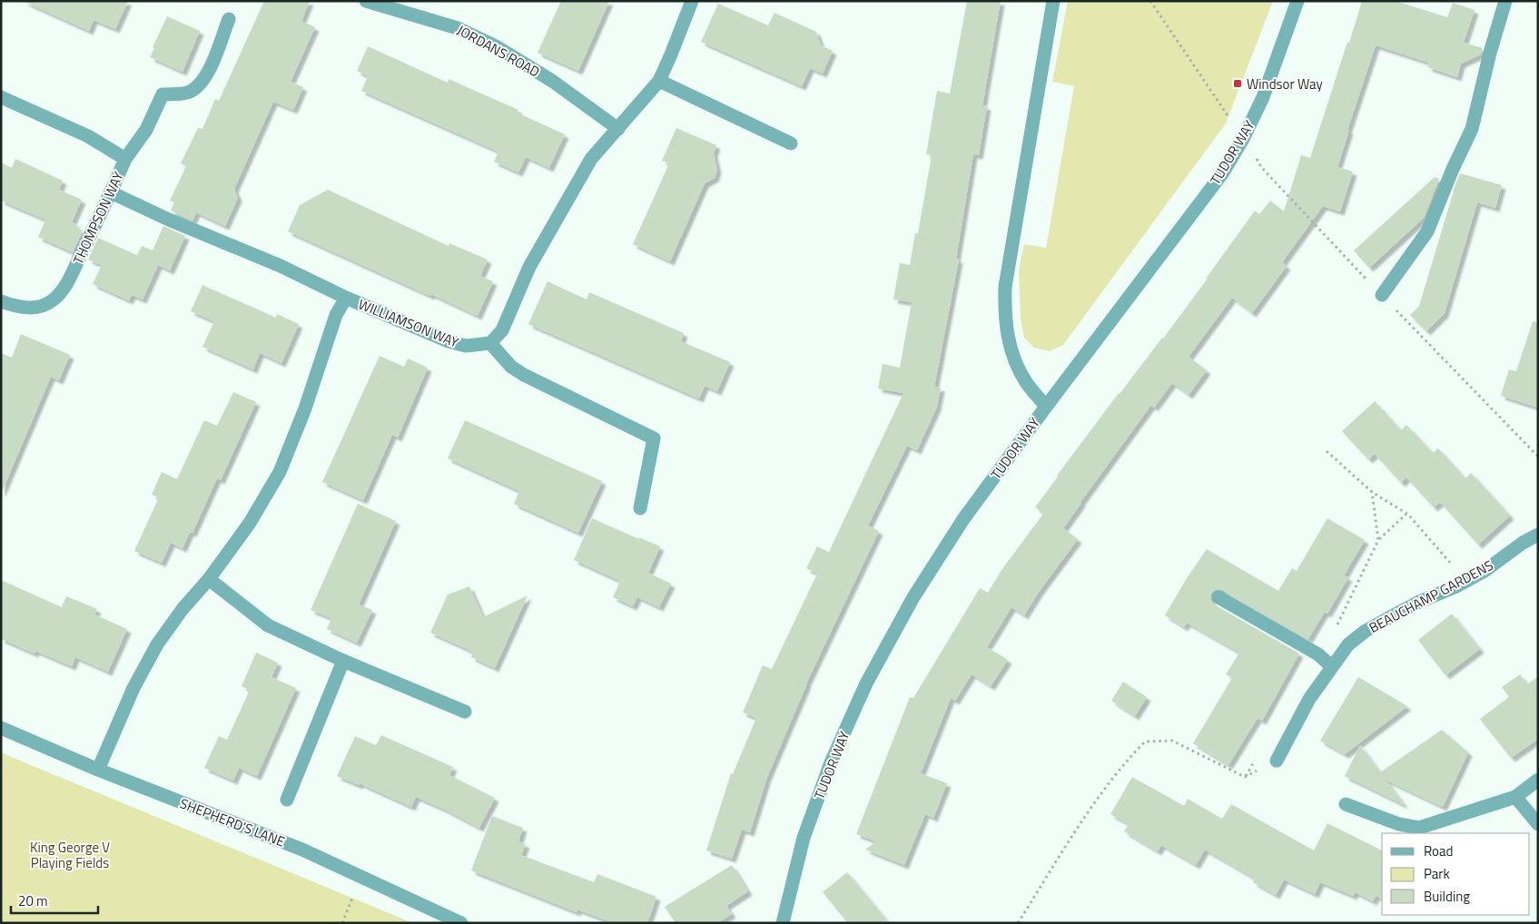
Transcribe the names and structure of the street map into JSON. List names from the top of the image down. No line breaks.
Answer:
{"streets":{"street":["JORDANS ROAD","TUDOR WAY","THOMPSON WAY","WILLIAMSON WAY","BEAUCHAMP GARDENS","SHEPHERD'S LANE"]},"crossings":[["THOMPSON WAY","WILLIAMSON WAY"]],"parks":["King George V Playing Fields"],"places":{"transit":["Windsor Way"]},"legend":["Road","Park","Building"],"scale_bar":"20 m"}
